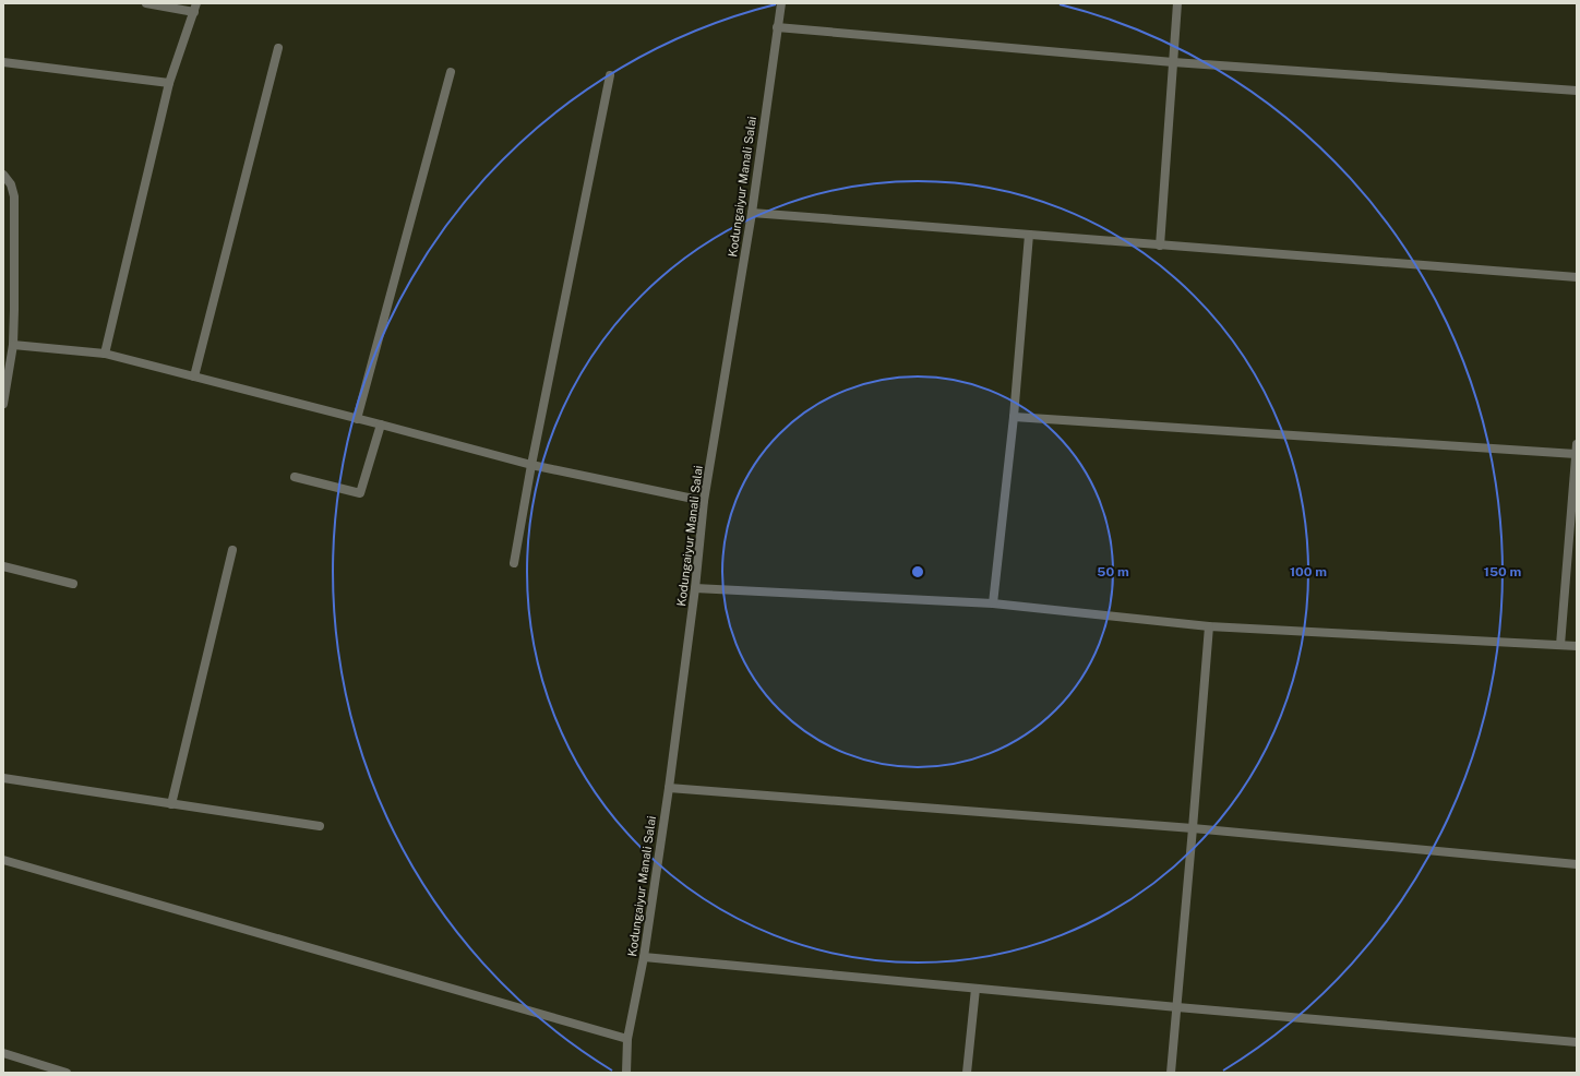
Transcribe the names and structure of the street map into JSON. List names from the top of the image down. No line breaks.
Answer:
{"streets":{"street":["Kodungaiyur Manali Salai"]},"rings":["50 m","100 m","150 m"]}
